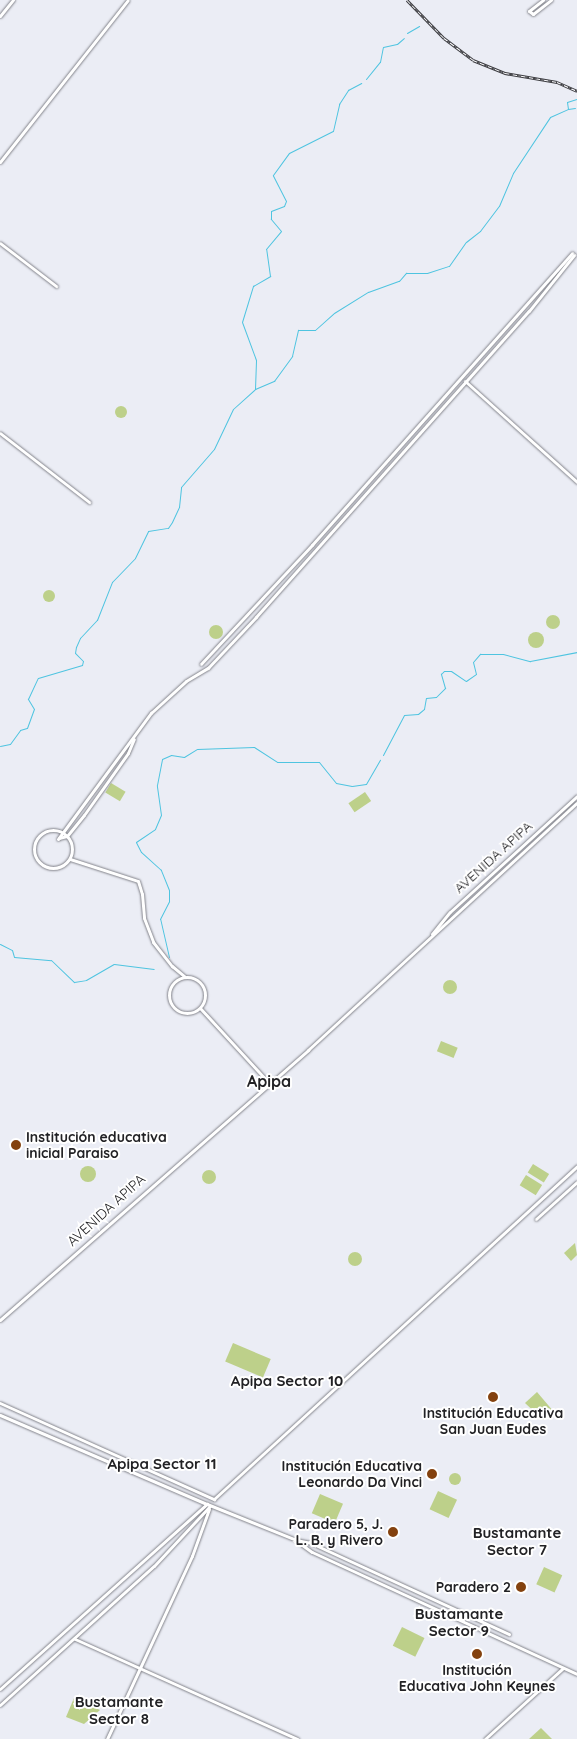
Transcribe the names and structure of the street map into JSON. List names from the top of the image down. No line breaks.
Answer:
{"streets":{"street":["AVENIDA APIPA"]},"districts":["Apipa","Apipa Sector 10","Apipa Sector 11","Bustamante Sector 7","Bustamante Sector 9","Bustamante Sector 8"],"places":["Institución educativa inicial Paraiso","Institución Educativa San Juan Eudes","Institución Educativa Leonardo Da Vinci","Paradero 5, J. L. B. y Rivero","Paradero 2","Institución Educativa John Keynes"]}
